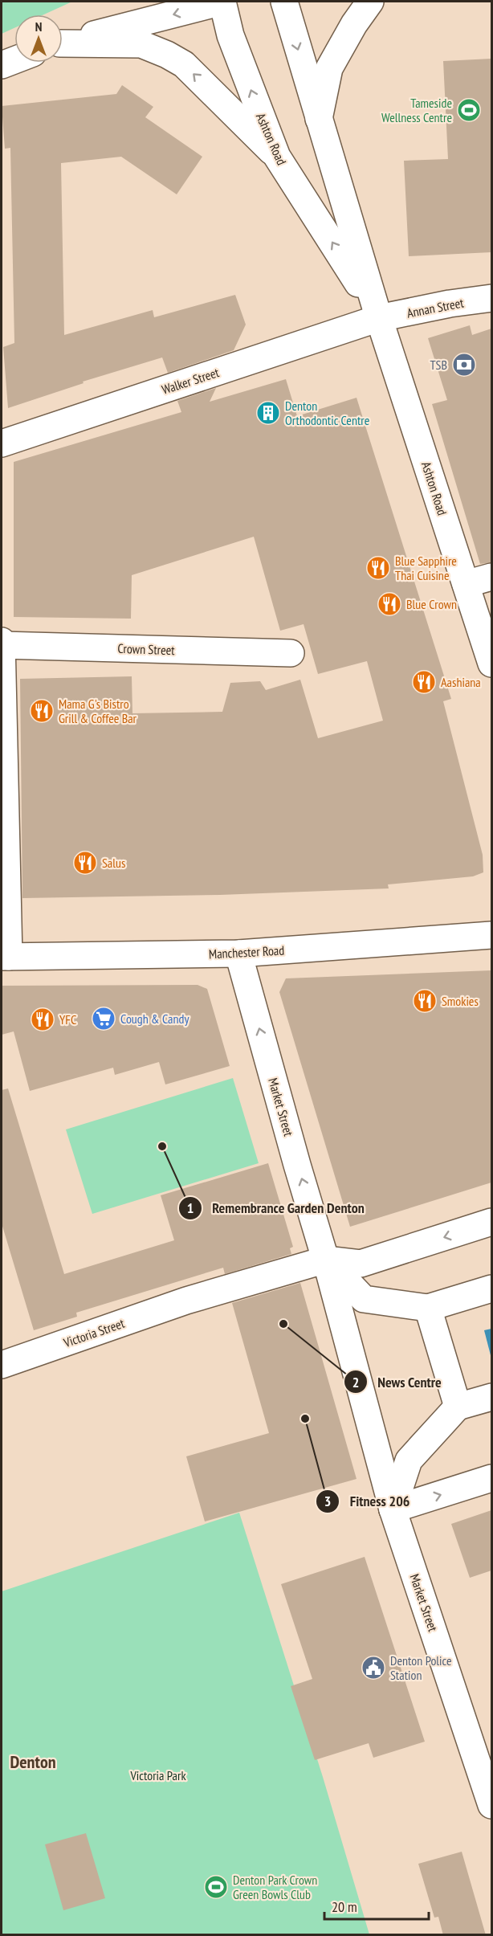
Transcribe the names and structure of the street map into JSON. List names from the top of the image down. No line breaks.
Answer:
{"streets":{"main road":["Ashton Road","Annan Street","Walker Street","Crown Street","Manchester Road","Market Street","Victoria Street"]},"crossings":[["Ashton Road","Annan Street"],["Ashton Road","Walker Street"],["Annan Street","Walker Street"],["Manchester Road","Market Street"],["Market Street","Victoria Street"]],"one_way":["Market Street"],"districts":["Denton"],"parks":["Victoria Park"],"places":{"sports":["Tameside Wellness Centre","Denton Park Crown Green Bowls Club"],"bank":["TSB"],"building":["Denton Orthodontic Centre"],"restaurant":["Blue Sapphire Thai Cuisine","Blue Crown","Aashiana","Mama G's Bistro Grill & Coffee Bar","Salus","Smokies","YFC"],"supermarket":["Cough & Candy"],"other":["Remembrance Garden Denton","News Centre","Fitness 206"],"public building":["Denton Police Station"]},"scale_bar":"20 m","north":"top"}
